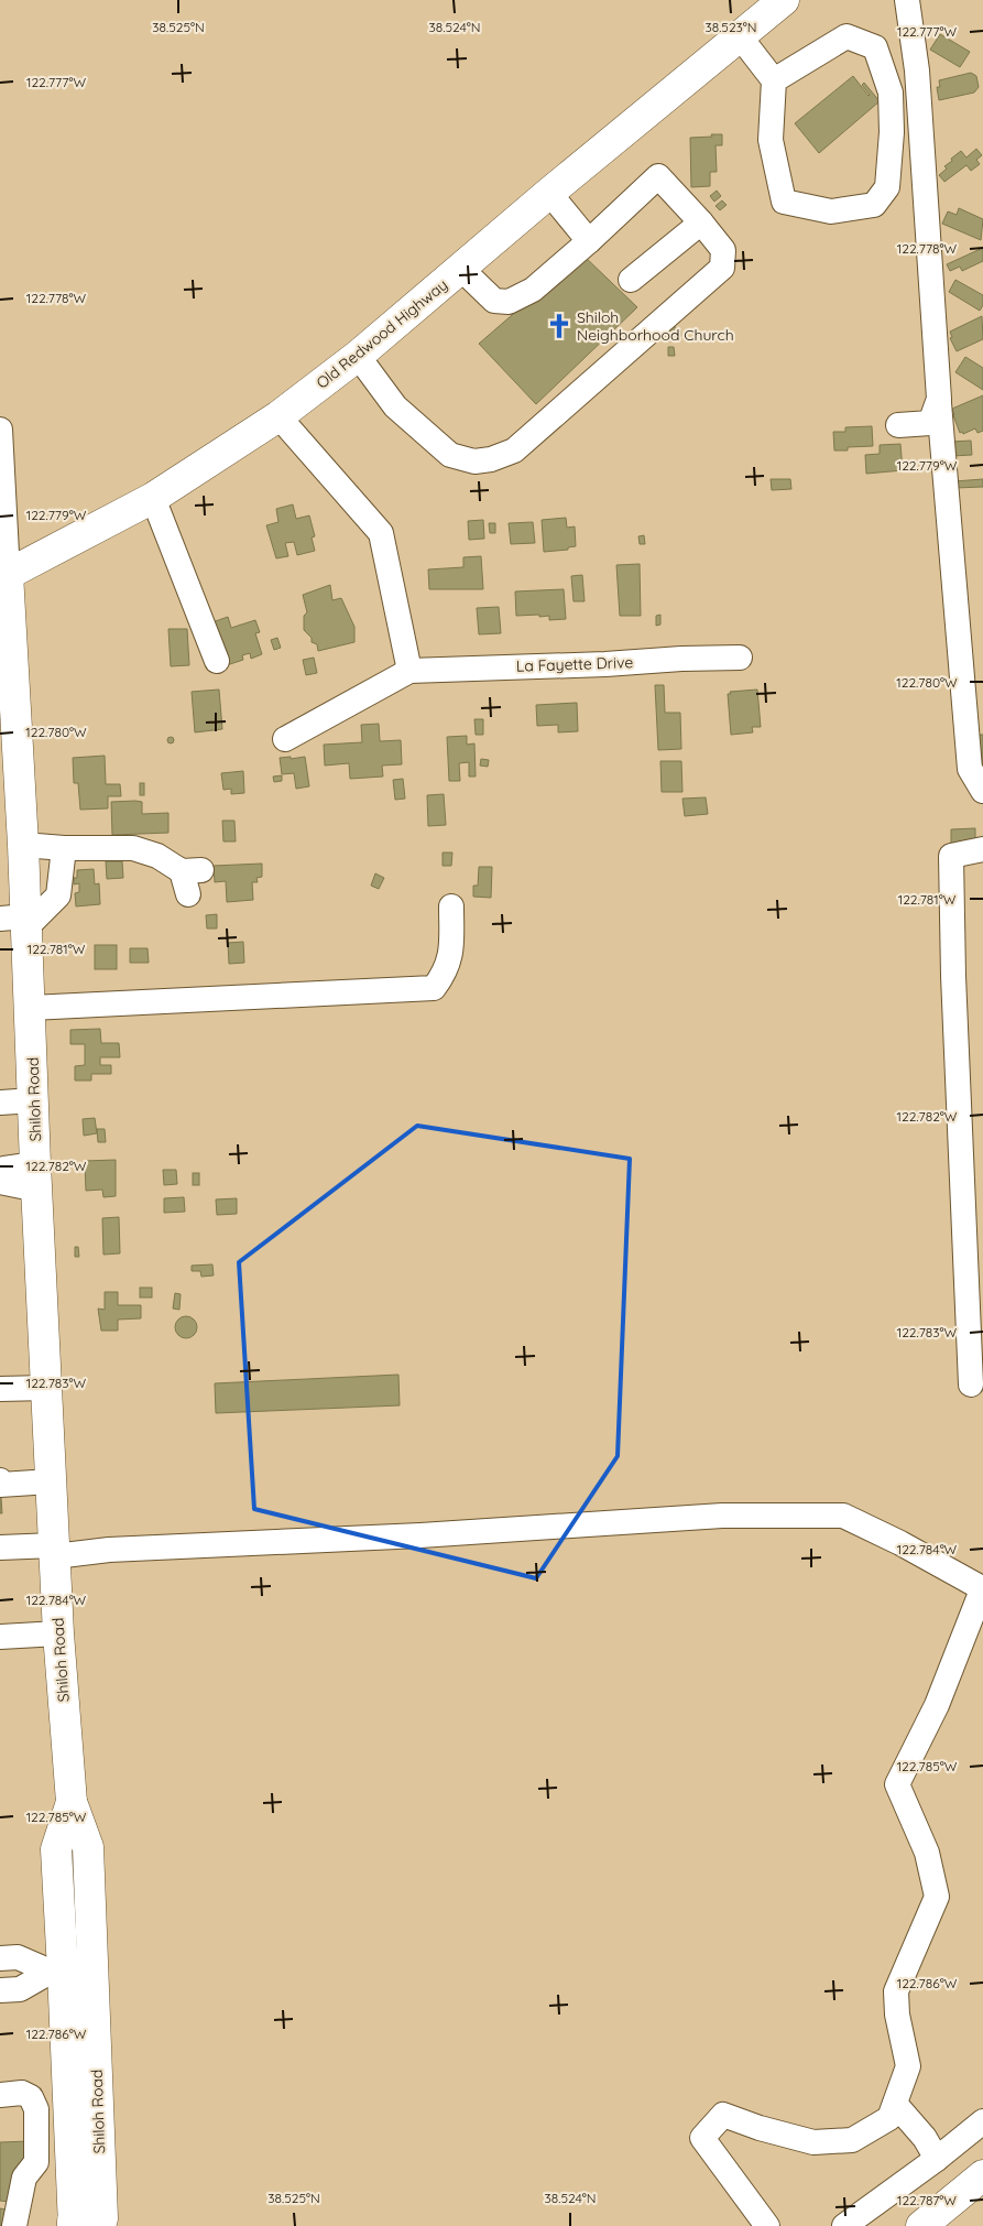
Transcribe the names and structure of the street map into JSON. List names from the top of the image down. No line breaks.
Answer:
{"streets":{"main road":["Old Redwood Highway","Shiloh Road"],"street":["La Fayette Drive"]},"crossings":[["Old Redwood Highway","Shiloh Road"]],"places":{"church":["Shiloh Neighborhood Church"]},"coordinates":["38.525°N","38.524°N","38.523°N","122.777°W","122.778°W","122.779°W","122.780°W","122.781°W","122.782°W","122.783°W","122.784°W","122.785°W","122.786°W","122.787°W"]}
